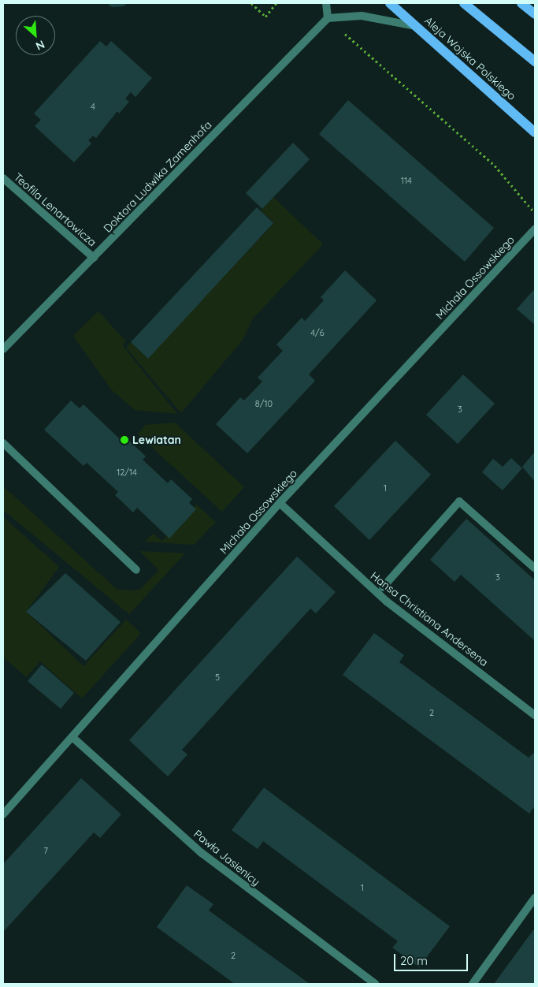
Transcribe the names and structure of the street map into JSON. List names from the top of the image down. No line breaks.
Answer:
{"streets":{"main road":["Aleja Wojska Polskiego"],"street":["Doktora Ludwika Zamenhofa","Teofila Lenartowicza","Michała Ossowskiego","Hansa Christiana Andersena","Pawła Jasienicy"]},"crossings":[["Doktora Ludwika Zamenhofa","Teofila Lenartowicza"],["Michała Ossowskiego","Hansa Christiana Andersena"],["Michała Ossowskiego","Pawła Jasienicy"]],"places":["Lewiatan"],"house_numbers":["4","114","4/6","8/10","3","12/14","1","3","5","2","7","1","2"],"scale_bar":"20 m","north":"bottom right"}
